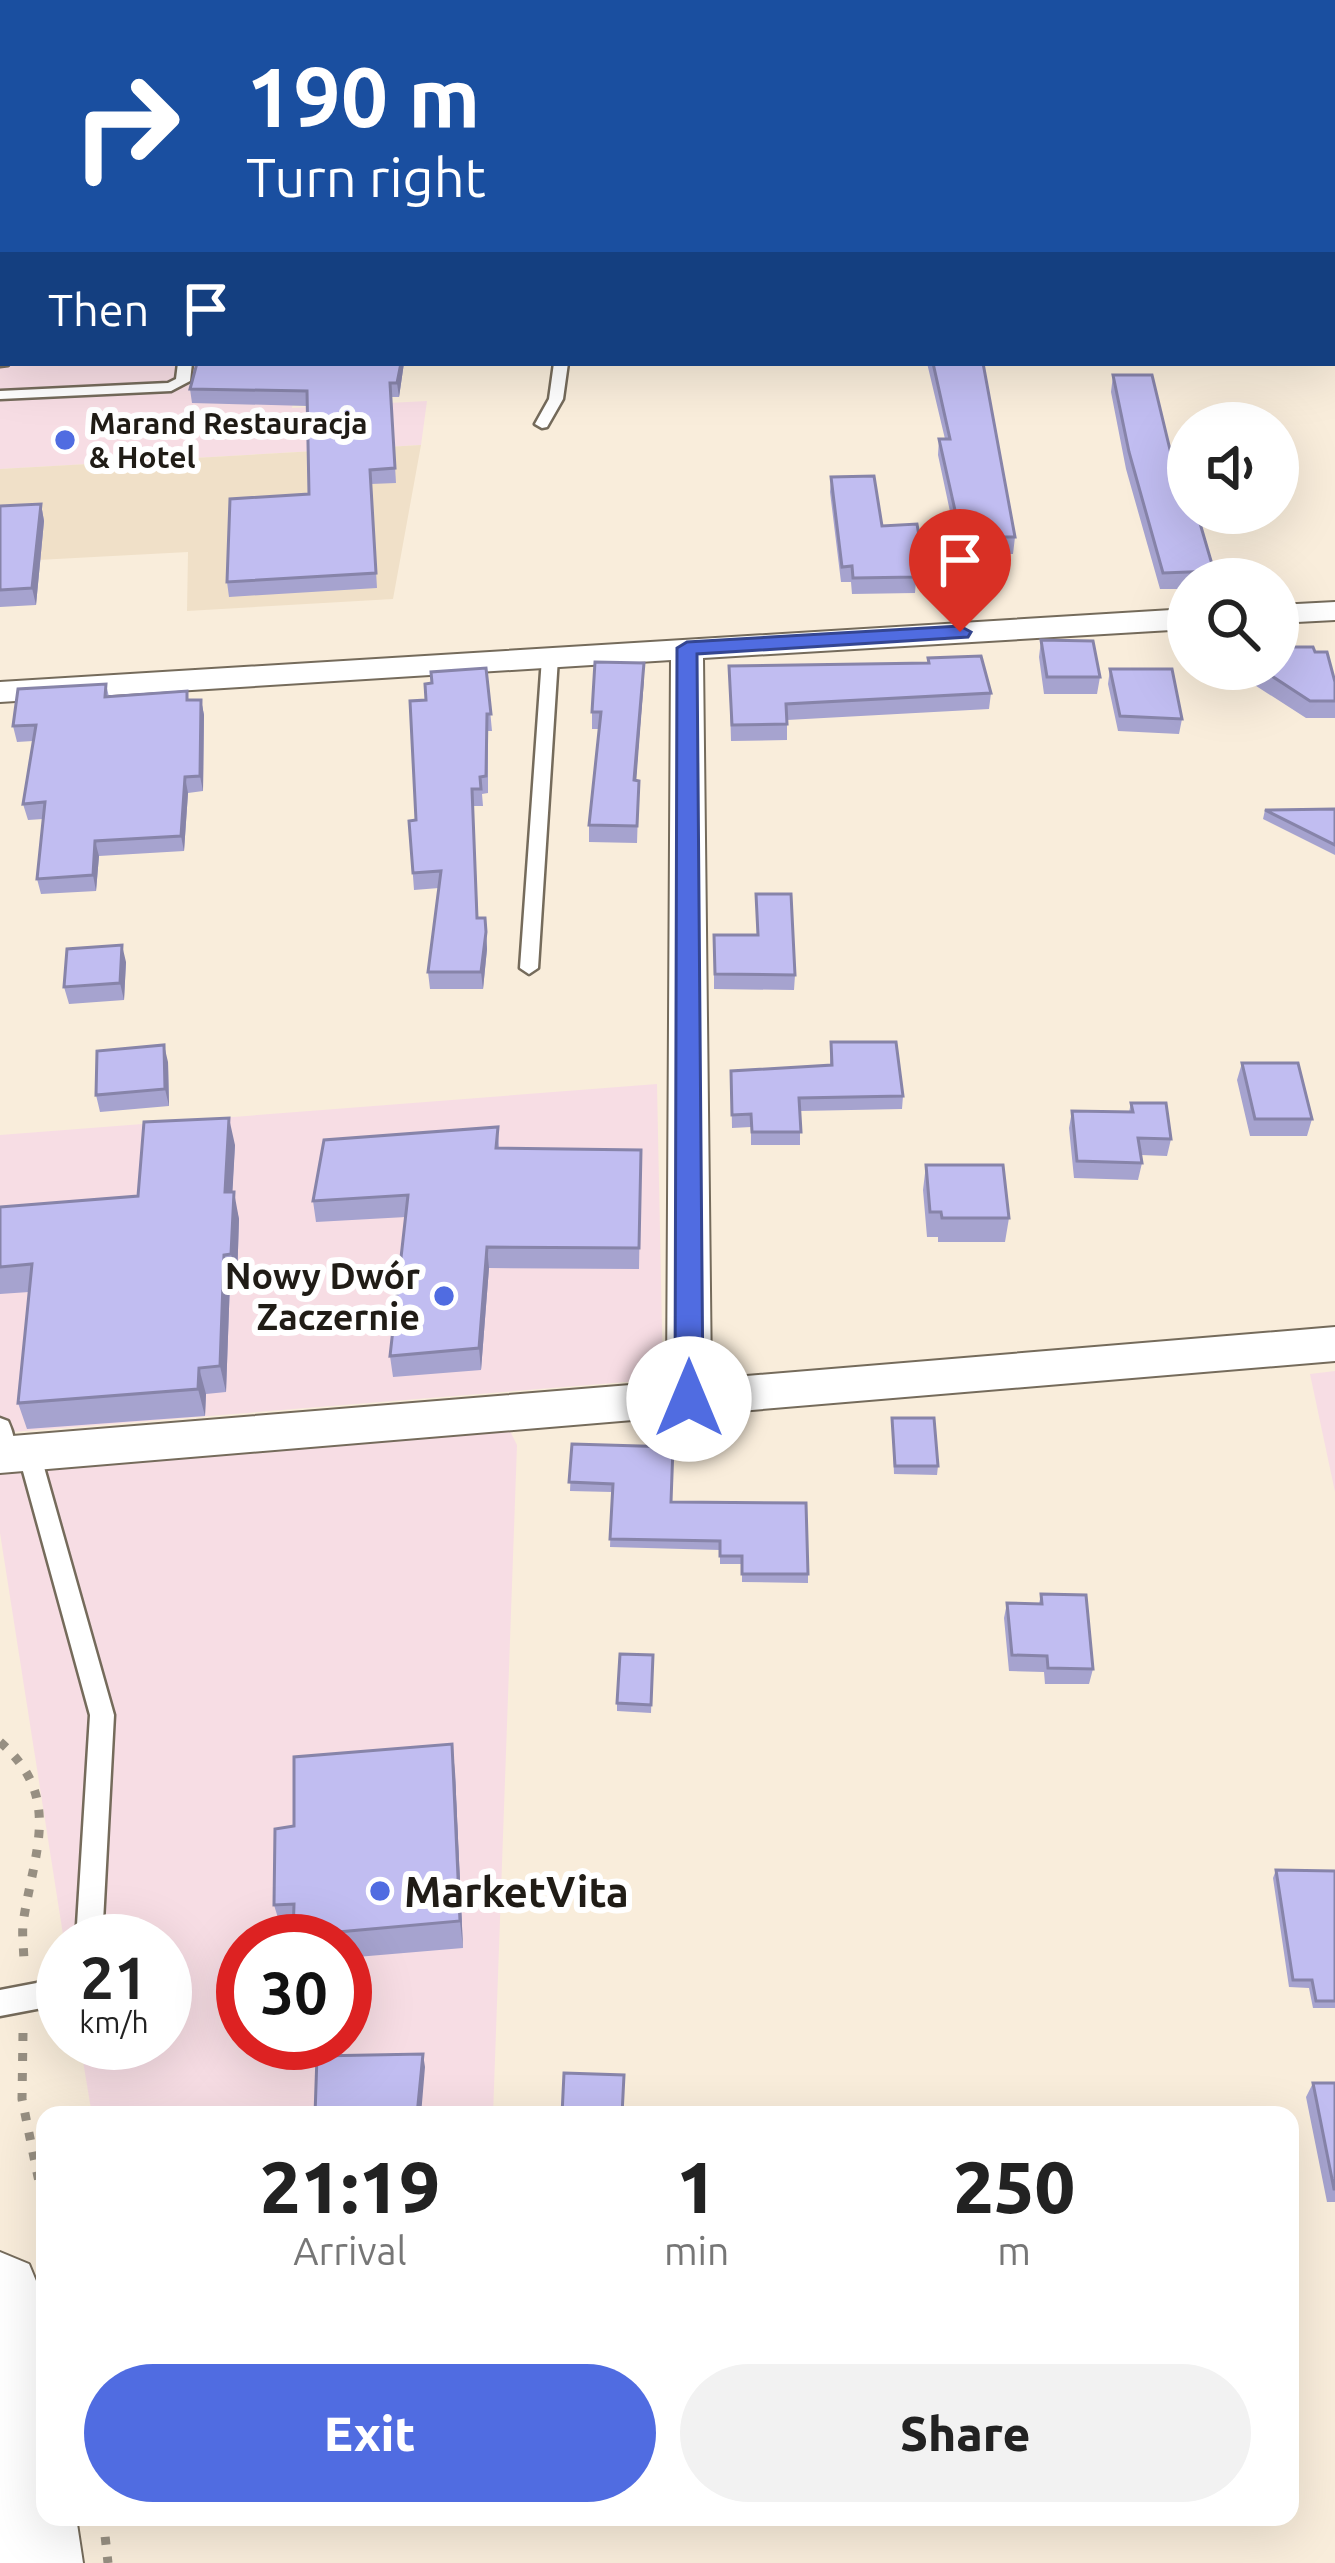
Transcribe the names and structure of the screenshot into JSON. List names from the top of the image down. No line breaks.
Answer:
{"places":["Marand Restauracja & Hotel","Nowy Dwór Zaczernie","MarketVita"],"page":{"turn":["190 m","Turn right"],"then":"Then","speed":"21 km/h","limit":"30","eta":["21:19","Arrival","1","min","250","m"],"buttons":["Exit","Share"]}}
